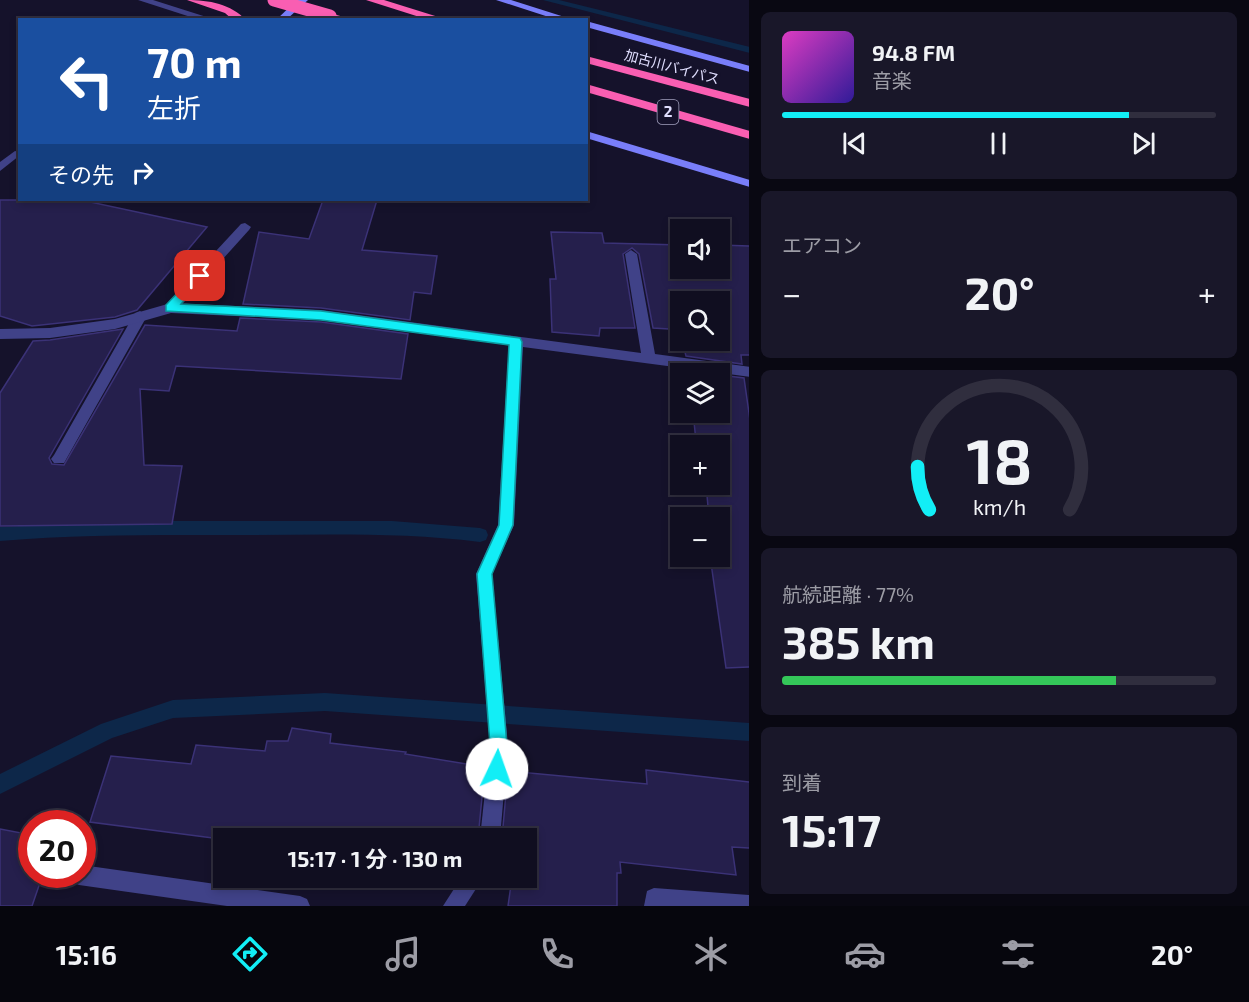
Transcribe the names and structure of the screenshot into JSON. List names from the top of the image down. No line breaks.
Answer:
{"streets":{"highway":["加古川バイパス","2"]},"page":{"turn":["70 m","左折"],"song":["94.8 FM","音楽"],"then":"その先","tile":["エアコン",["航続距離 · 77%","385 km"],["到着","15:17"]],"map_buttons":["+","−"],"heat":["−","20°","+"],"limit":"20","trip":"15:17 · 1 分 · 130 m","tabs":["15:16","20°"],"gauge":["18","km/h"]}}
